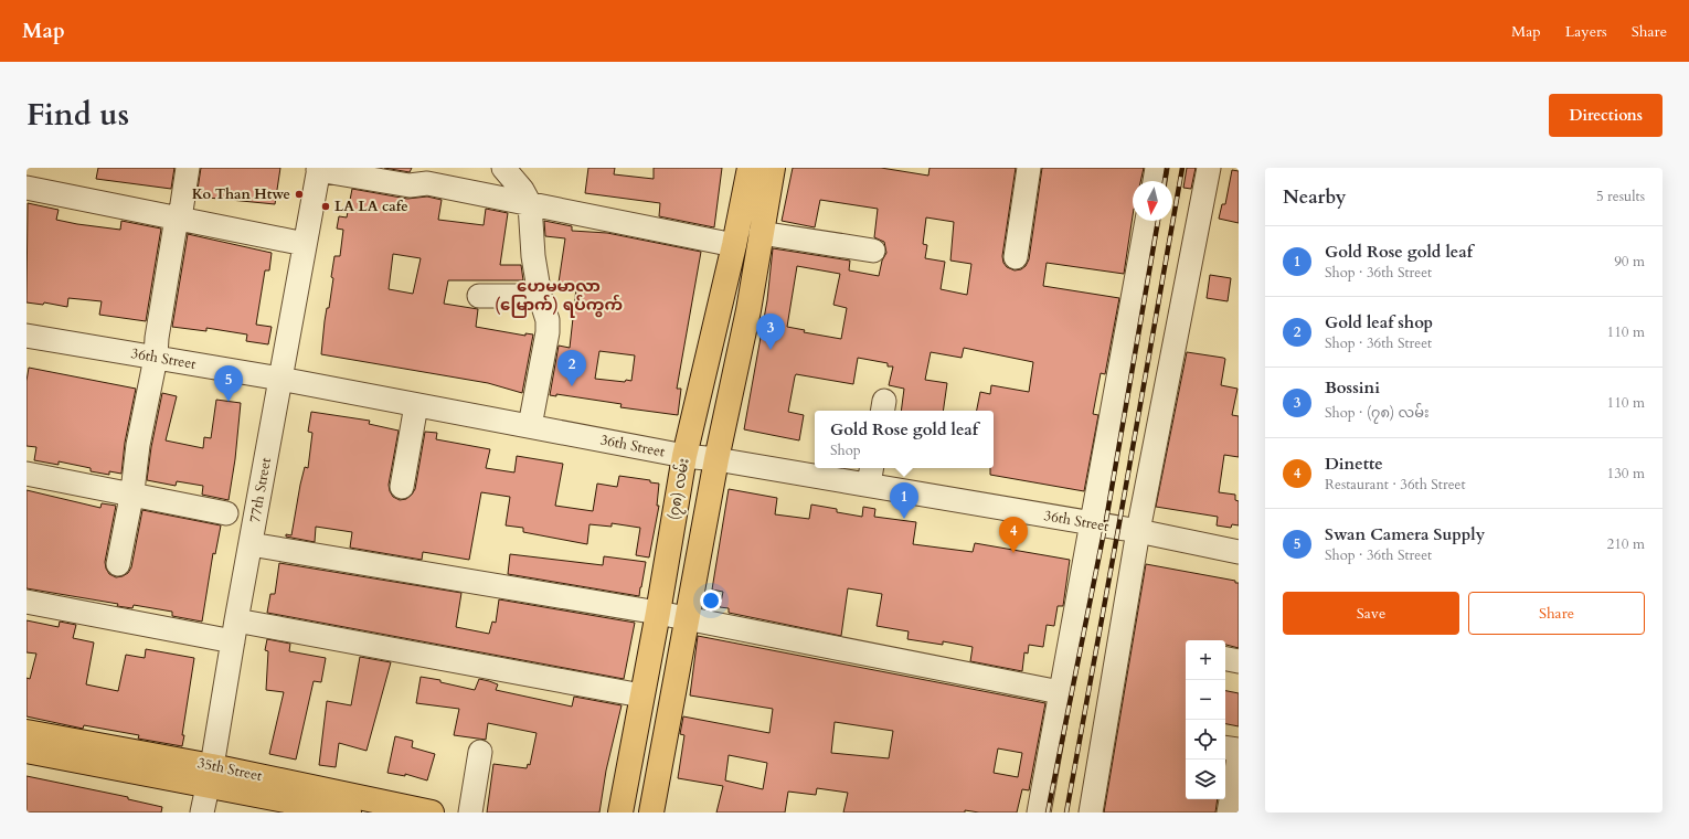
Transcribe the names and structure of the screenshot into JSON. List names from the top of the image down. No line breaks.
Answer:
{"streets":{"main road":["(၇၈) လမ်း","35th Street"],"street":["36th Street","77th Street"]},"crossings":[["36th Street","(၇၈) လမ်း"],["36th Street","77th Street"],["77th Street","35th Street"]],"districts":["ဟေမမာလာ (မြောက်) ရပ်ကွက်"],"places":["Ko Than Htwe","LA LA cafe"],"north":"bottom","page":{"header":"Map","nav":["Map","Layers","Share"],"title":"Find us","buttons":["Directions",["Save","Share"]],"heading":["Nearby","5 results"],"list":[{"mark":"1","name":"Gold Rose gold leaf","note":"Shop · 36th Street","value":"90 m"},{"mark":"2","name":"Gold leaf shop","note":"Shop · 36th Street","value":"110 m"},{"mark":"3","name":"Bossini","note":"Shop · (၇၈) လမ်း","value":"110 m"},{"mark":"4","name":"Dinette","note":"Restaurant · 36th Street","value":"130 m"},{"mark":"5","name":"Swan Camera Supply","note":"Shop · 36th Street","value":"210 m"}],"pins":["3","2","5","1","4"],"popup":["Gold Rose gold leaf","Shop"],"map_buttons":["+","−"]}}
